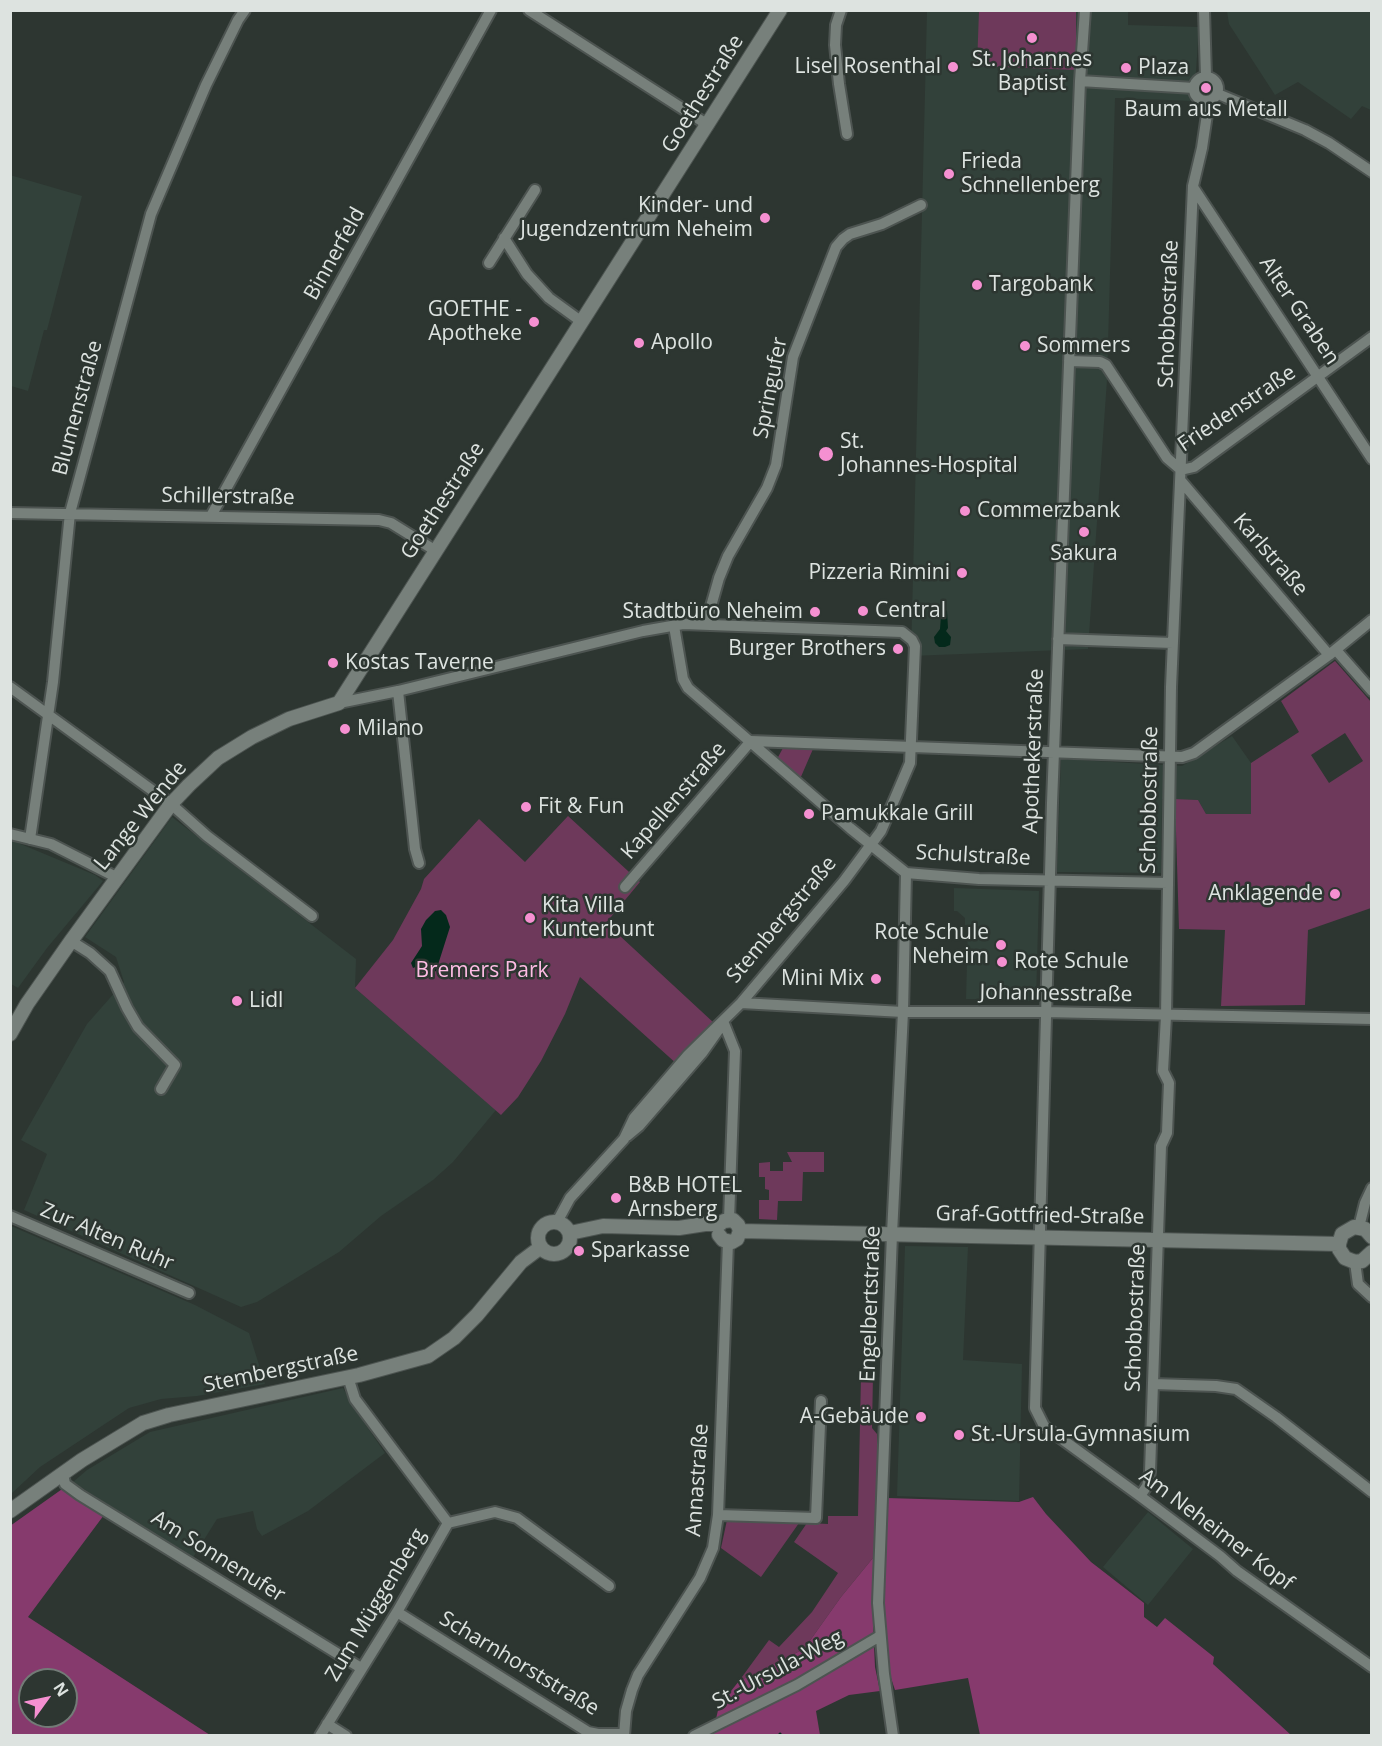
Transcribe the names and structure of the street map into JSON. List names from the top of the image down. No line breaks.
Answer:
{"streets":{"street":["Goethestraße","Binnerfeld","Alter Graben","Schobbostraße","Springufer","Blumenstraße","Friedenstraße","Schillerstraße","Karlstraße","Apothekerstraße","Kapellenstraße","Lange Wende","Schulstraße","Stembergstraße","Johannesstraße","Graf-Gottfried-Straße","Zur Alten Ruhr","Engelbertstraße","Annastraße","Am Neheimer Kopf","Am Sonnenufer","Zum Müggenberg","Scharnhorststraße","St.-Ursula-Weg"]},"crossings":[["Goethestraße","Schillerstraße"],["Goethestraße","Lange Wende"],["Binnerfeld","Schillerstraße"],["Alter Graben","Schobbostraße"],["Alter Graben","Friedenstraße"],["Schobbostraße","Friedenstraße"],["Schobbostraße","Karlstraße"],["Schobbostraße","Schulstraße"],["Schobbostraße","Johannesstraße"],["Schobbostraße","Graf-Gottfried-Straße"],["Schobbostraße","Am Neheimer Kopf"],["Springufer","Lange Wende"],["Blumenstraße","Schillerstraße"],["Friedenstraße","Karlstraße"],["Karlstraße","Apothekerstraße"],["Apothekerstraße","Schulstraße"],["Apothekerstraße","Johannesstraße"],["Apothekerstraße","Graf-Gottfried-Straße"],["Apothekerstraße","Am Neheimer Kopf"],["Kapellenstraße","Schulstraße"],["Lange Wende","Schulstraße"],["Schulstraße","Stembergstraße"],["Schulstraße","Engelbertstraße"],["Stembergstraße","Johannesstraße"],["Stembergstraße","Annastraße"],["Stembergstraße","Am Sonnenufer"],["Stembergstraße","Zum Müggenberg"],["Johannesstraße","Engelbertstraße"],["Graf-Gottfried-Straße","Engelbertstraße"],["Graf-Gottfried-Straße","Annastraße"],["Engelbertstraße","St.-Ursula-Weg"],["Annastraße","Scharnhorststraße"],["Am Sonnenufer","Zum Müggenberg"],["Zum Müggenberg","Scharnhorststraße"]],"parks":["Bremers Park"],"places":["St. Johannes Baptist","Lisel Rosenthal","Plaza","Baum aus Metall","Frieda Schnellenberg","Kinder- und Jugendzentrum Neheim","Targobank","GOETHE - Apotheke","Apollo","Sommers","St. Johannes-Hospital","Commerzbank","Sakura","Pizzeria Rimini","Central","Stadtbüro Neheim","Burger Brothers","Kostas Taverne","Milano","Fit & Fun","Pamukkale Grill","Anklagende","Kita Villa Kunterbunt","Rote Schule Neheim","Rote Schule","Mini Mix","Lidl","B&B HOTEL Arnsberg","Sparkasse","A-Gebäude","St.-Ursula-Gymnasium"],"north":"top right"}
